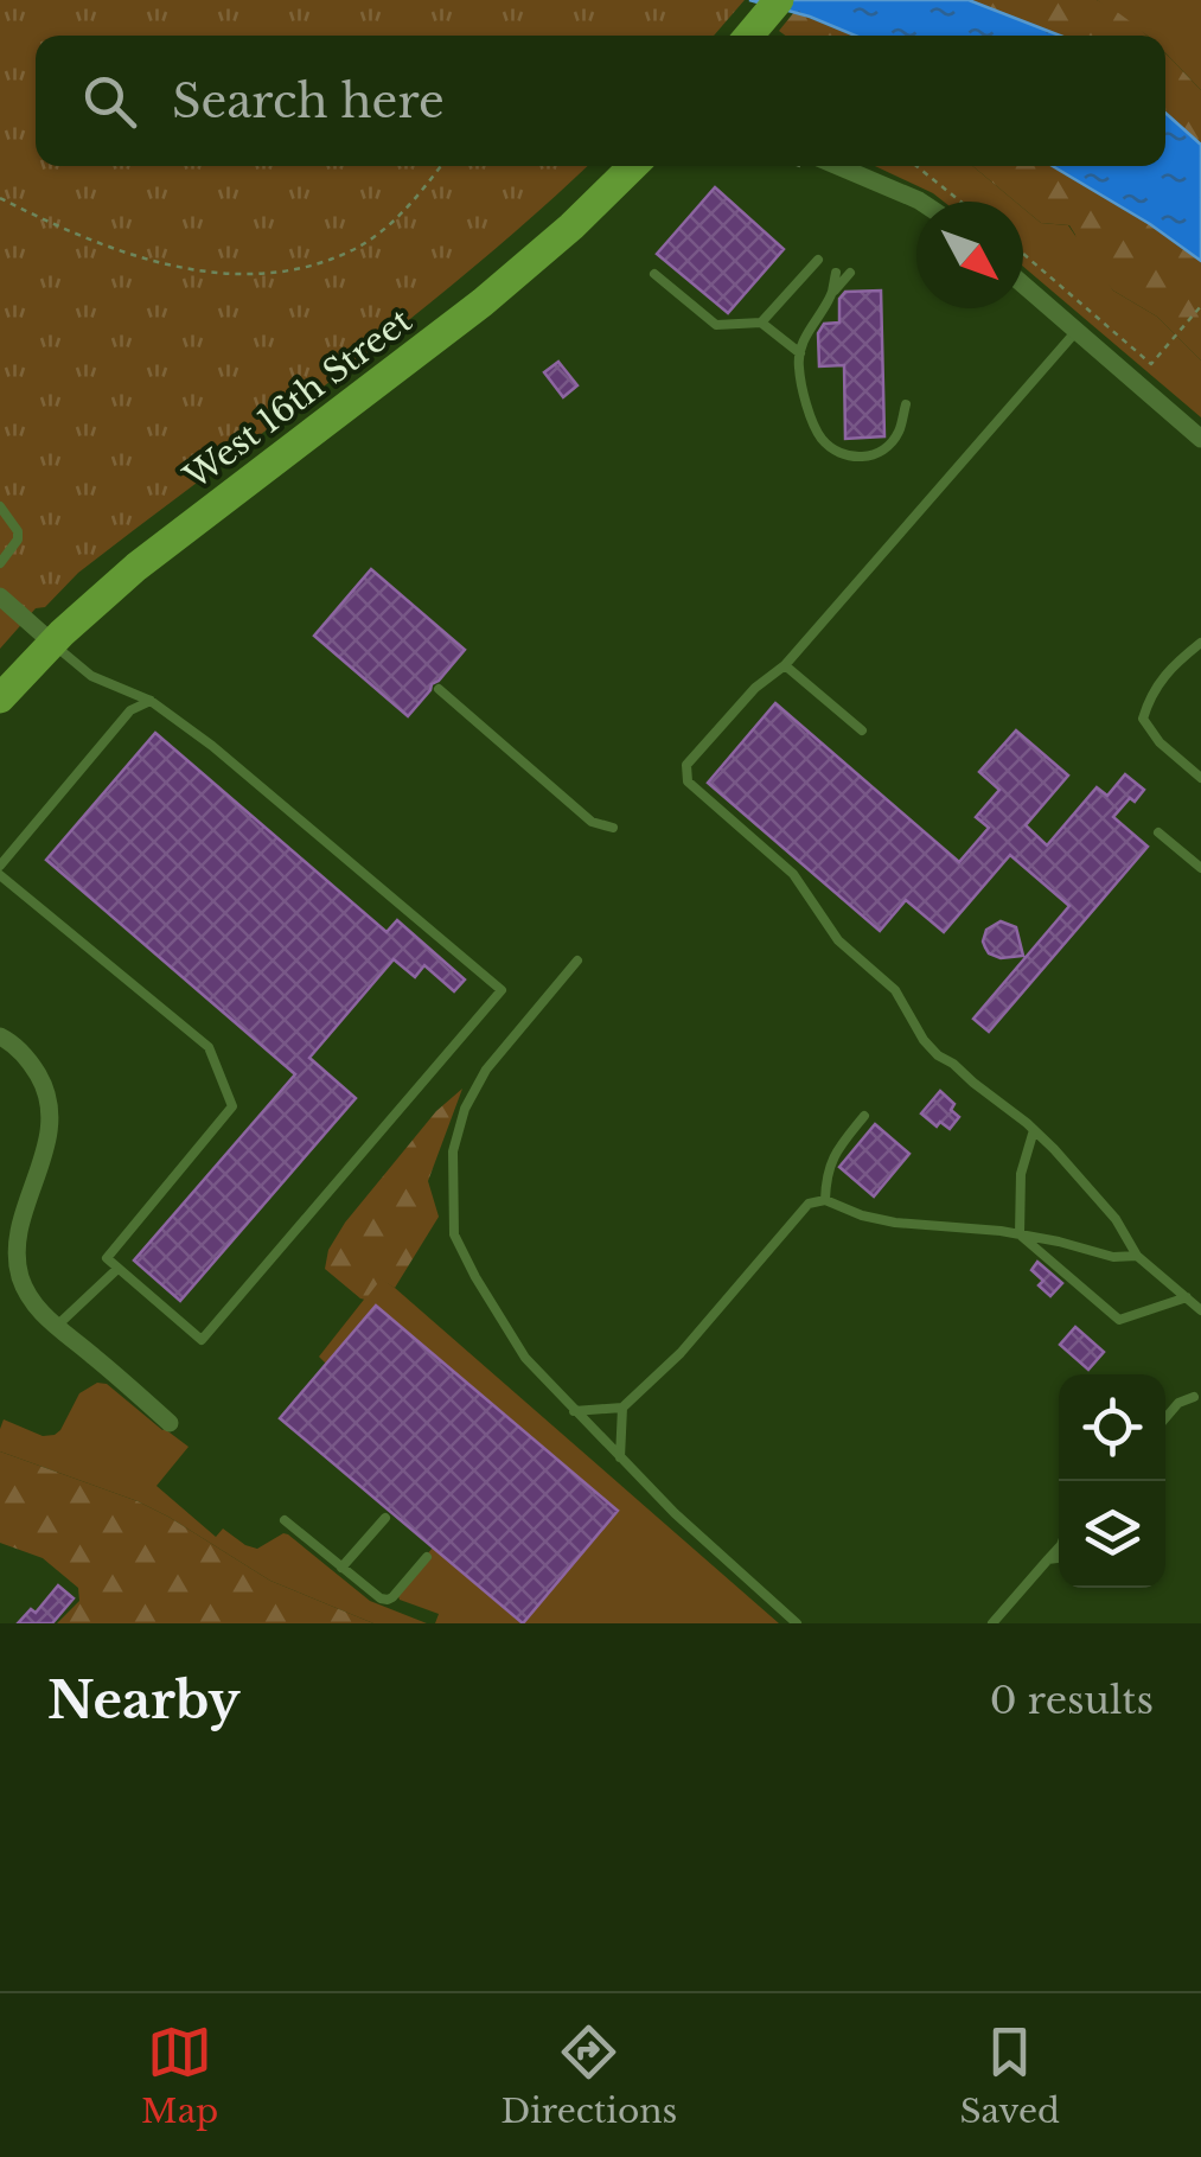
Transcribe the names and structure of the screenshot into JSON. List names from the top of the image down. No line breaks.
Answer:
{"streets":{"main road":["West 16th Street"]},"north":"bottom right","page":{"search":"Search here","heading":["Nearby","0 results"],"nav":["Map","Directions","Saved"]}}
